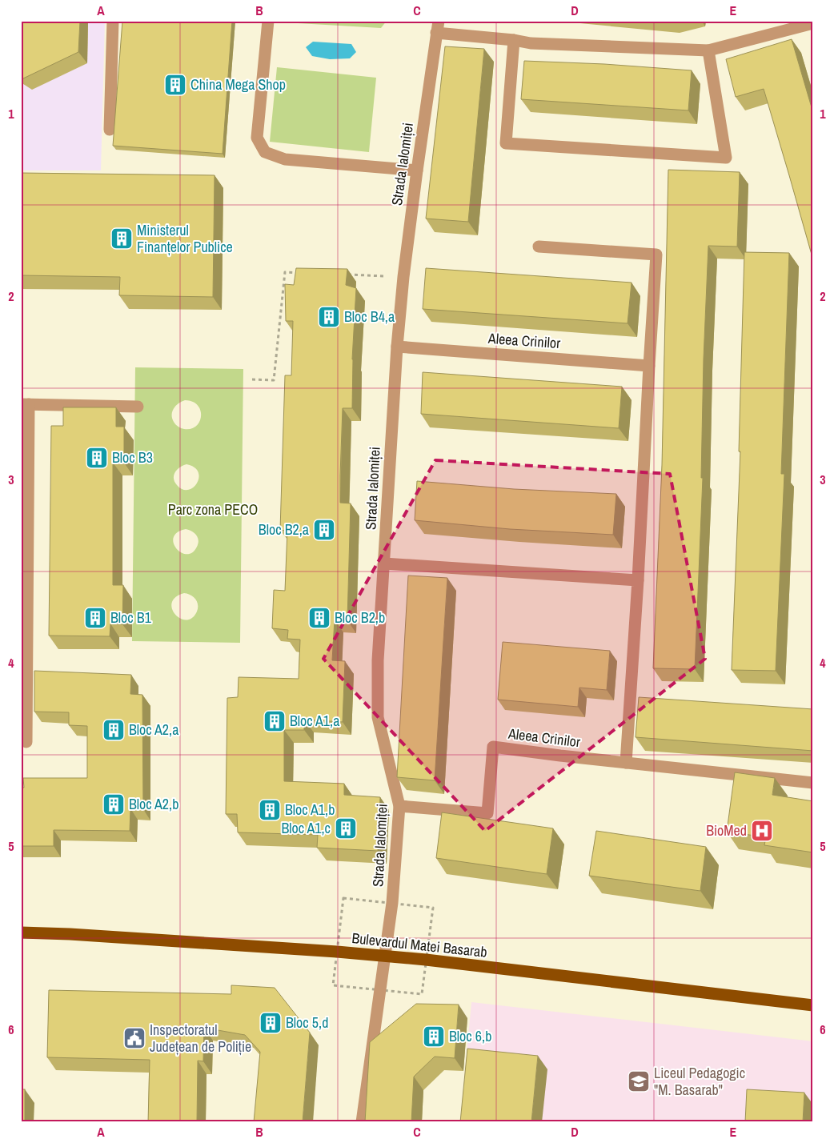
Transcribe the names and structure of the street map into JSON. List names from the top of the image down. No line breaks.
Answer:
{"streets":{"main road":["Bulevardul Matei Basarab"],"street":["Strada Ialomiței","Aleea Crinilor"]},"crossings":[["Strada Ialomiței","Aleea Crinilor"],["Strada Ialomiței","Bulevardul Matei Basarab"]],"parks":["Parc zona PECO"],"places":{"building":["China Mega Shop","Ministerul Finanțelor Publice","Bloc B4,a","Bloc B3","Bloc B2,a","Bloc B1","Bloc B2,b","Bloc A1,a","Bloc A2,a","Bloc A2,b","Bloc A1,b","Bloc A1,c","Bloc 5,d","Bloc 6,b"],"hospital":["BioMed"],"public building":["Inspectoratul Județean de Poliție"],"school or university":["Liceul Pedagogic \"M. Basarab\""]},"grid":{"columns":["A","B","C","D","E"],"rows":["1","2","3","4","5","6"]}}
